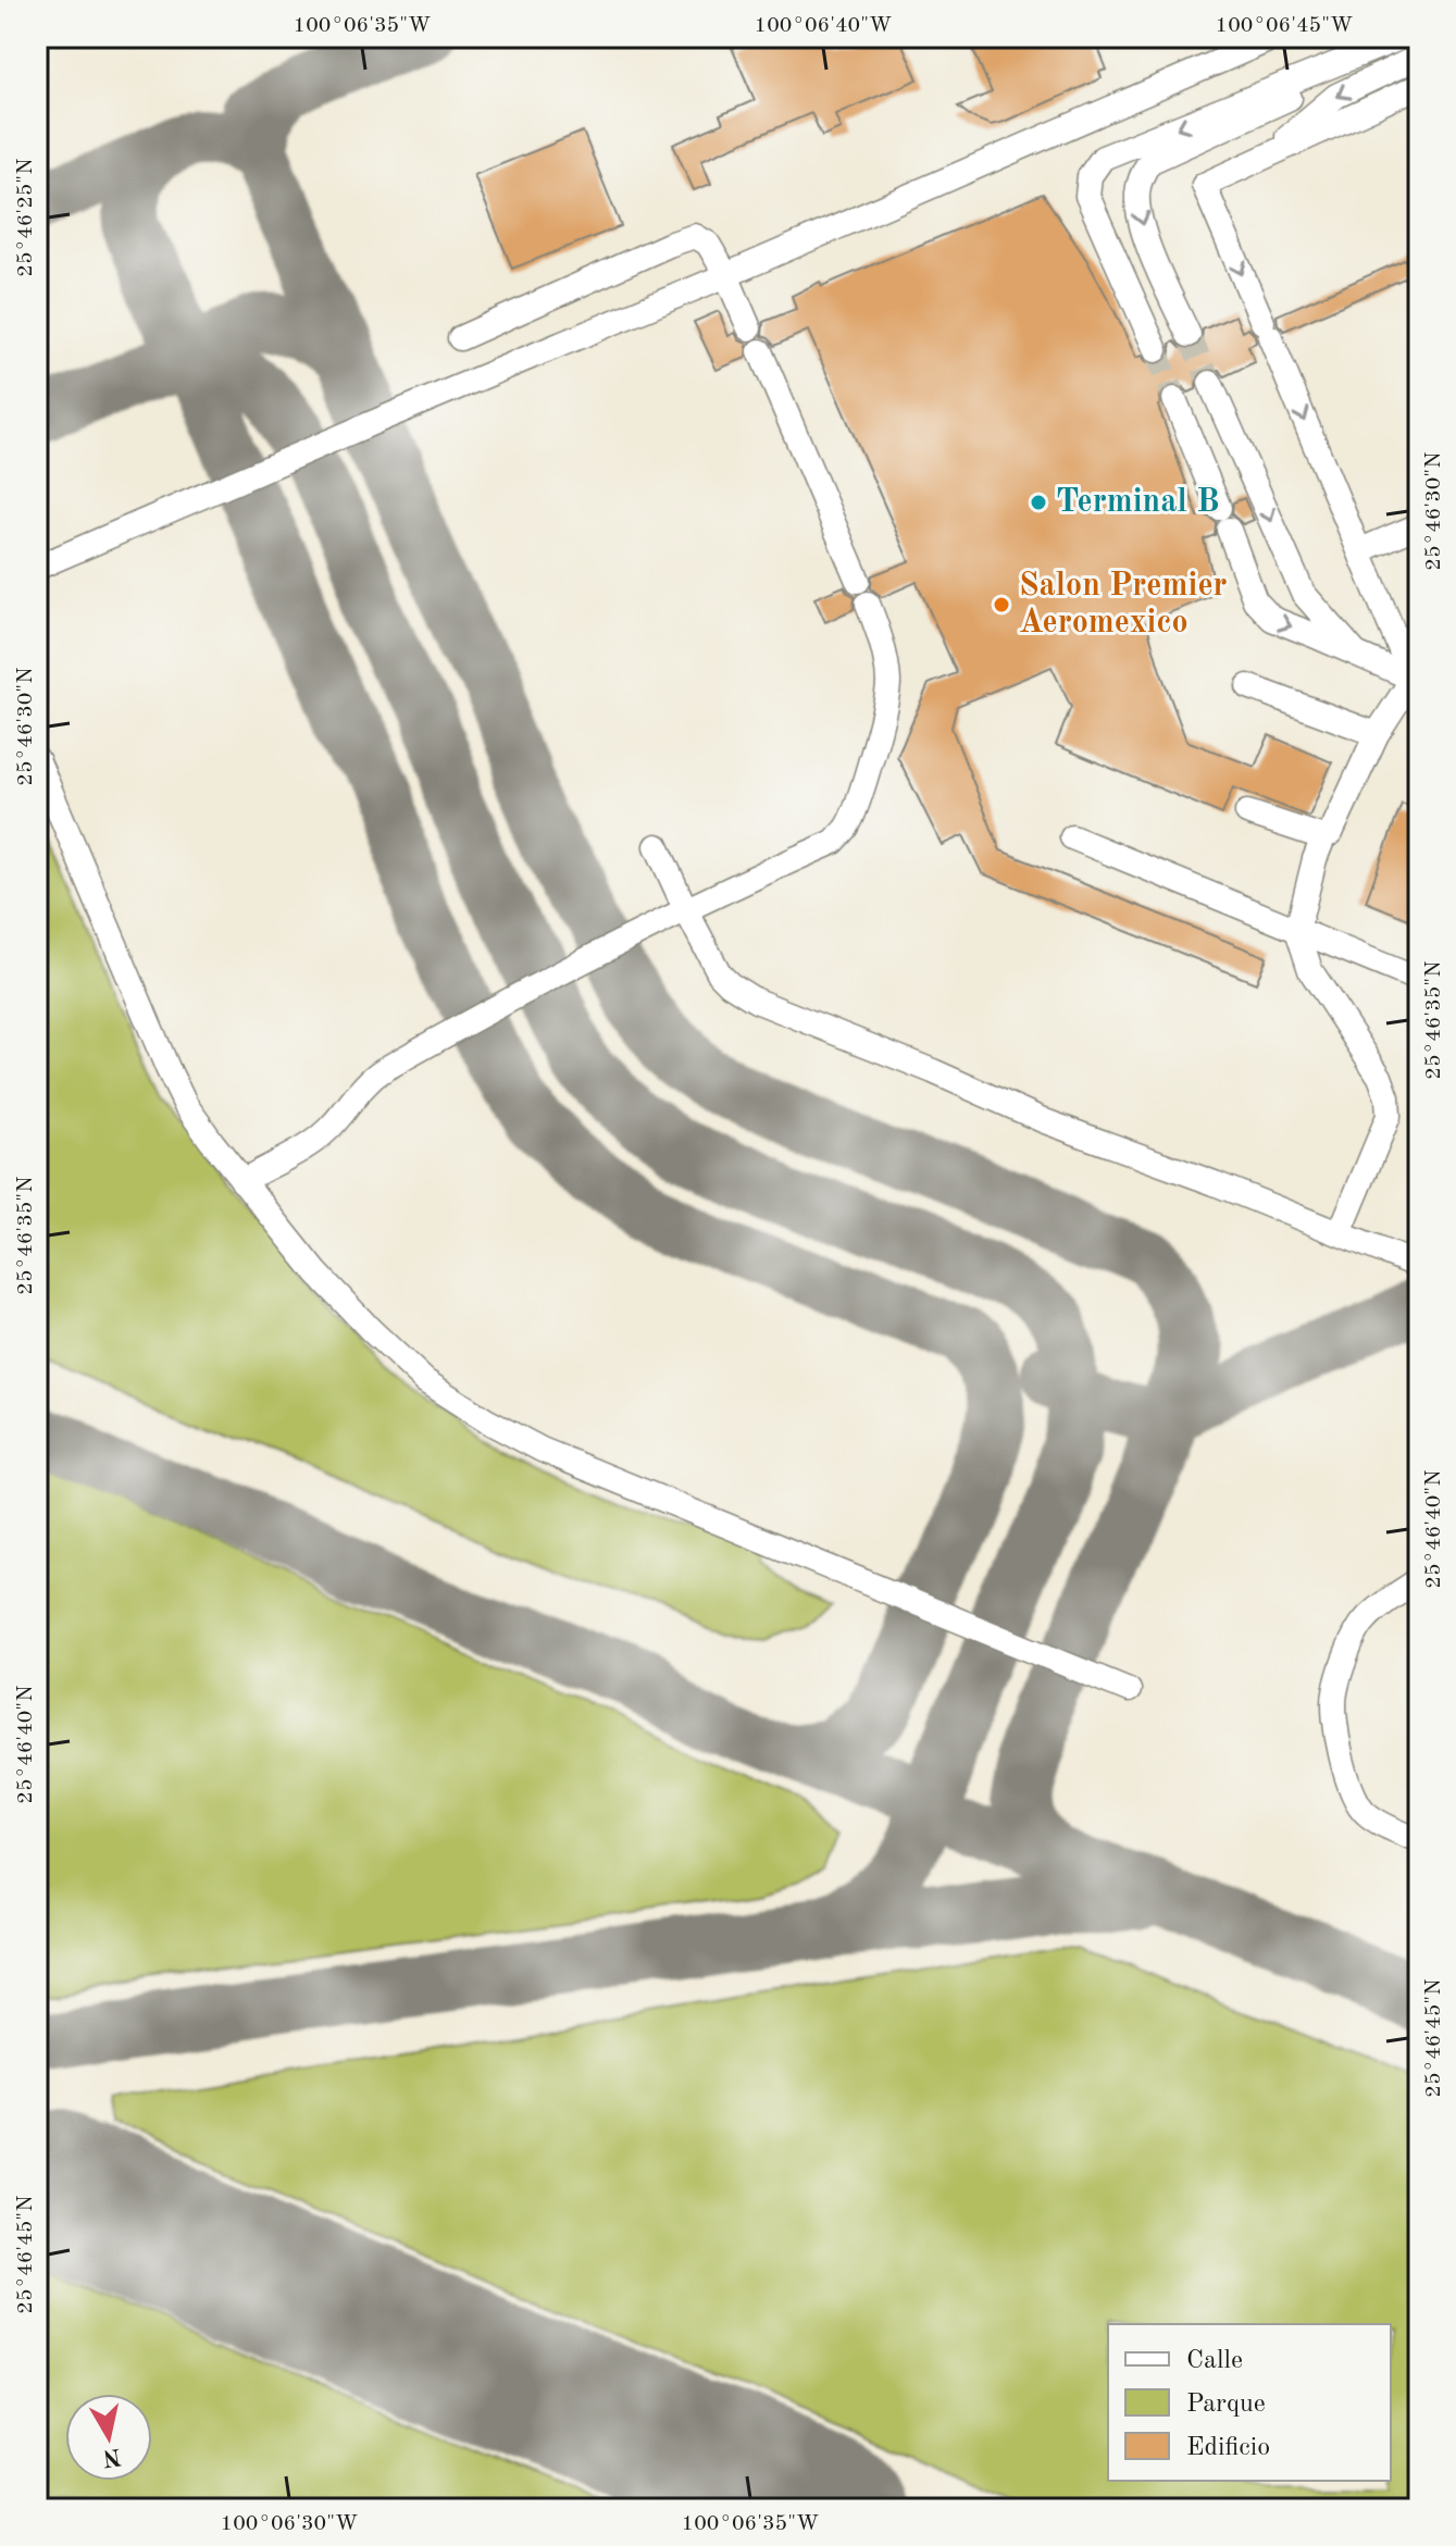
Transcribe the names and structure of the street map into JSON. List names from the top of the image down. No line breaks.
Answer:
{"places":["Terminal B","Salon Premier Aeromexico"],"legend":["Calle","Parque","Edificio"],"north":"bottom","coordinates":["100°06'35\"W","100°06'40\"W","100°06'45\"W","25°46'25\"N","25°46'30\"N","25°46'35\"N","25°46'40\"N","25°46'45\"N","100°06'30\"W"]}
